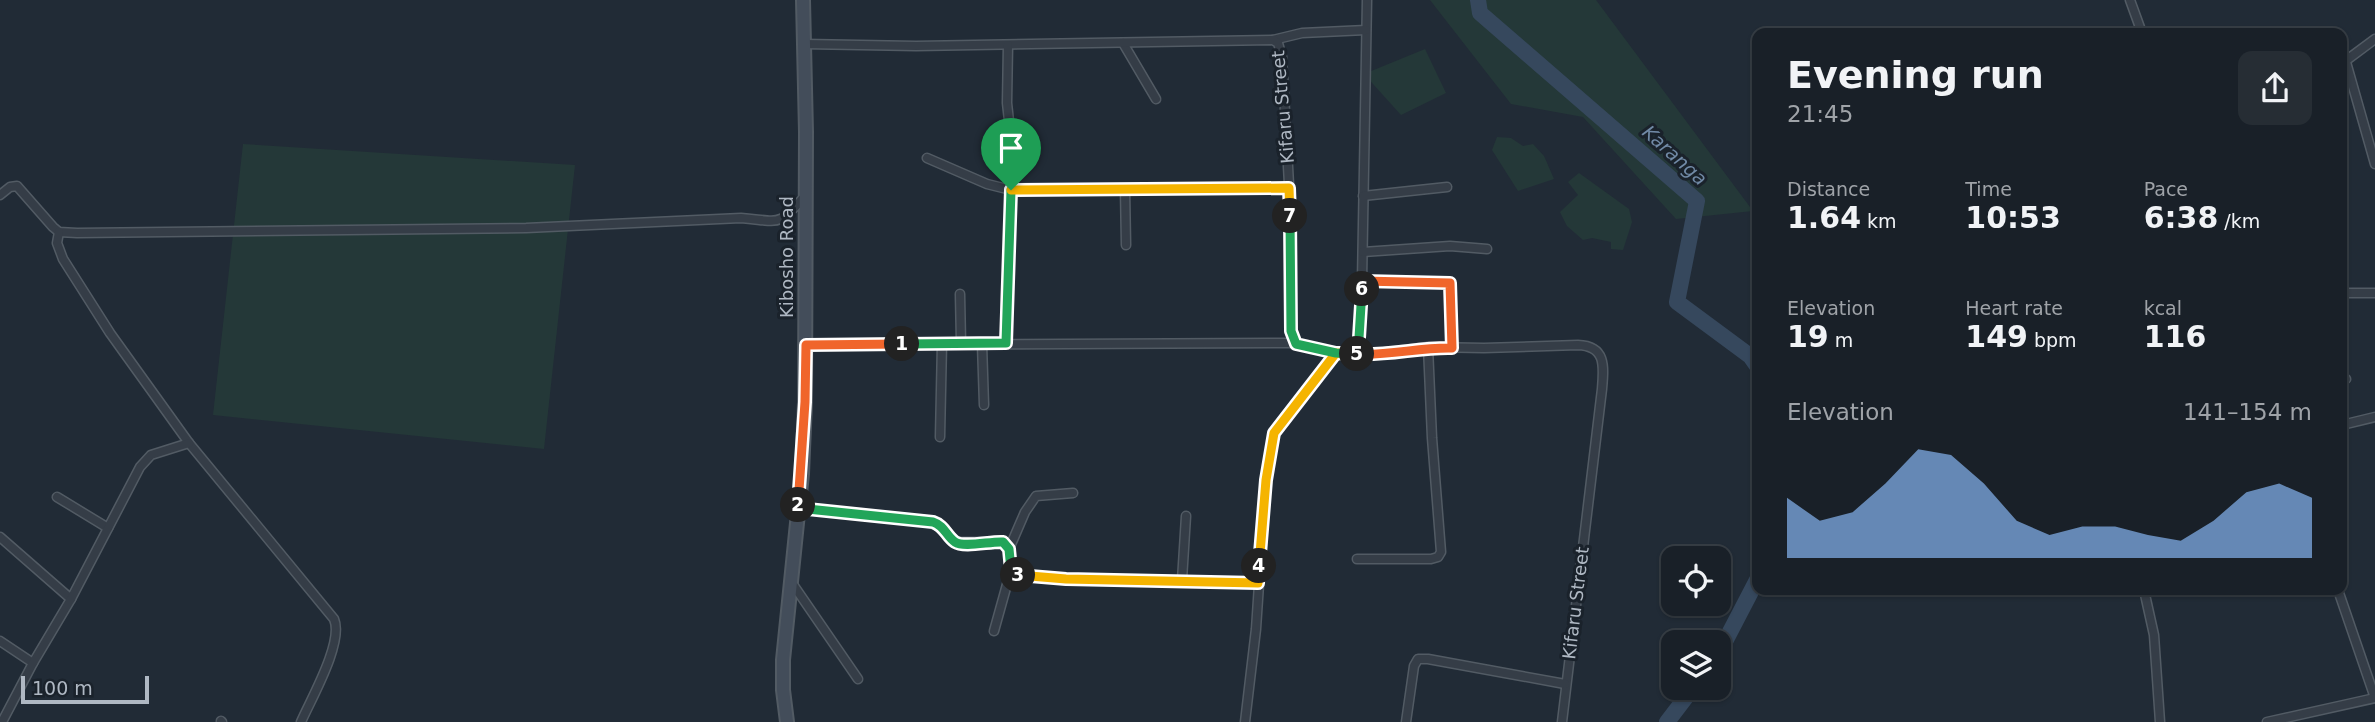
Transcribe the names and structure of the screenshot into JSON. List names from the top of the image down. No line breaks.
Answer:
{"streets":{"main road":["Kibosho Road"],"street":["Kifaru Street"]},"crossings":[["Kifaru Street","Kibosho Road"]],"water":["Karanga"],"scale_bar":"100 m","page":{"heading":["Evening run","21:45"],"stats":[["Distance","1.64 km"],["Time","10:53"],["Pace","6:38 /km"],["Elevation","19 m"],["Heart rate","149 bpm"],["kcal","116"]],"pins":["7","6","1","5","2","4","3"],"chart":["Elevation","141–154 m"],"scale":"100 m"}}
